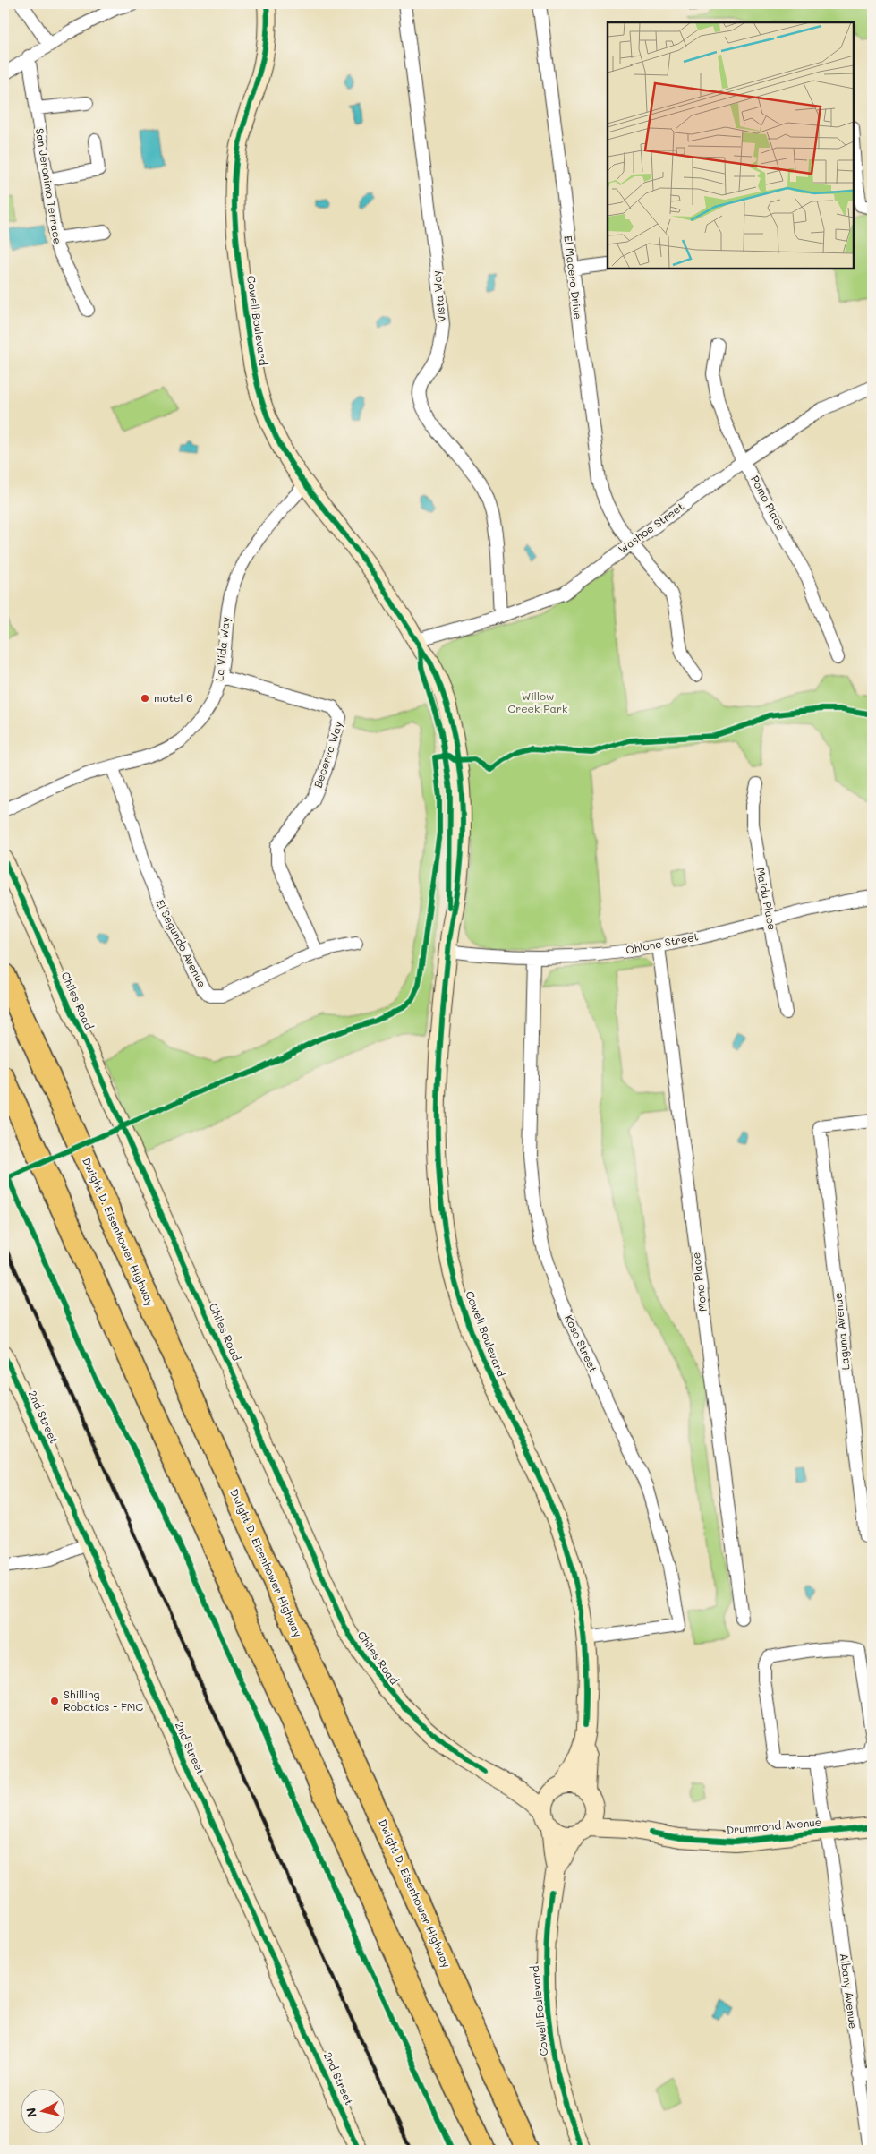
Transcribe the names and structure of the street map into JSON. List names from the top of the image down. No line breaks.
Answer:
{"streets":{"highway":["Dwight D. Eisenhower Highway"],"main road":["Cowell Boulevard","Chiles Road","2nd Street","Drummond Avenue"],"street":["San Jeronimo Terrace","El Macero Drive","Vista Way","Pomo Place","Washoe Street","La Vida Way","Becerra Way","Maidu Place","El Segundo Avenue","Ohlone Street","Mono Place","Laguna Avenue","Koso Street","Albany Avenue"]},"crossings":[["El Macero Drive","Washoe Street"],["Vista Way","Washoe Street"],["Cowell Boulevard","Washoe Street"],["Cowell Boulevard","La Vida Way"],["Cowell Boulevard","Ohlone Street"],["Cowell Boulevard","Koso Street"],["Cowell Boulevard","Drummond Avenue"],["Pomo Place","Washoe Street"],["La Vida Way","Becerra Way"],["La Vida Way","El Segundo Avenue"],["Becerra Way","El Segundo Avenue"],["Maidu Place","Ohlone Street"],["Ohlone Street","Mono Place"],["Ohlone Street","Koso Street"],["Drummond Avenue","Albany Avenue"]],"parks":["Willow Creek Park"],"places":["motel 6","Shilling Robotics - FMC"],"north":"left"}
